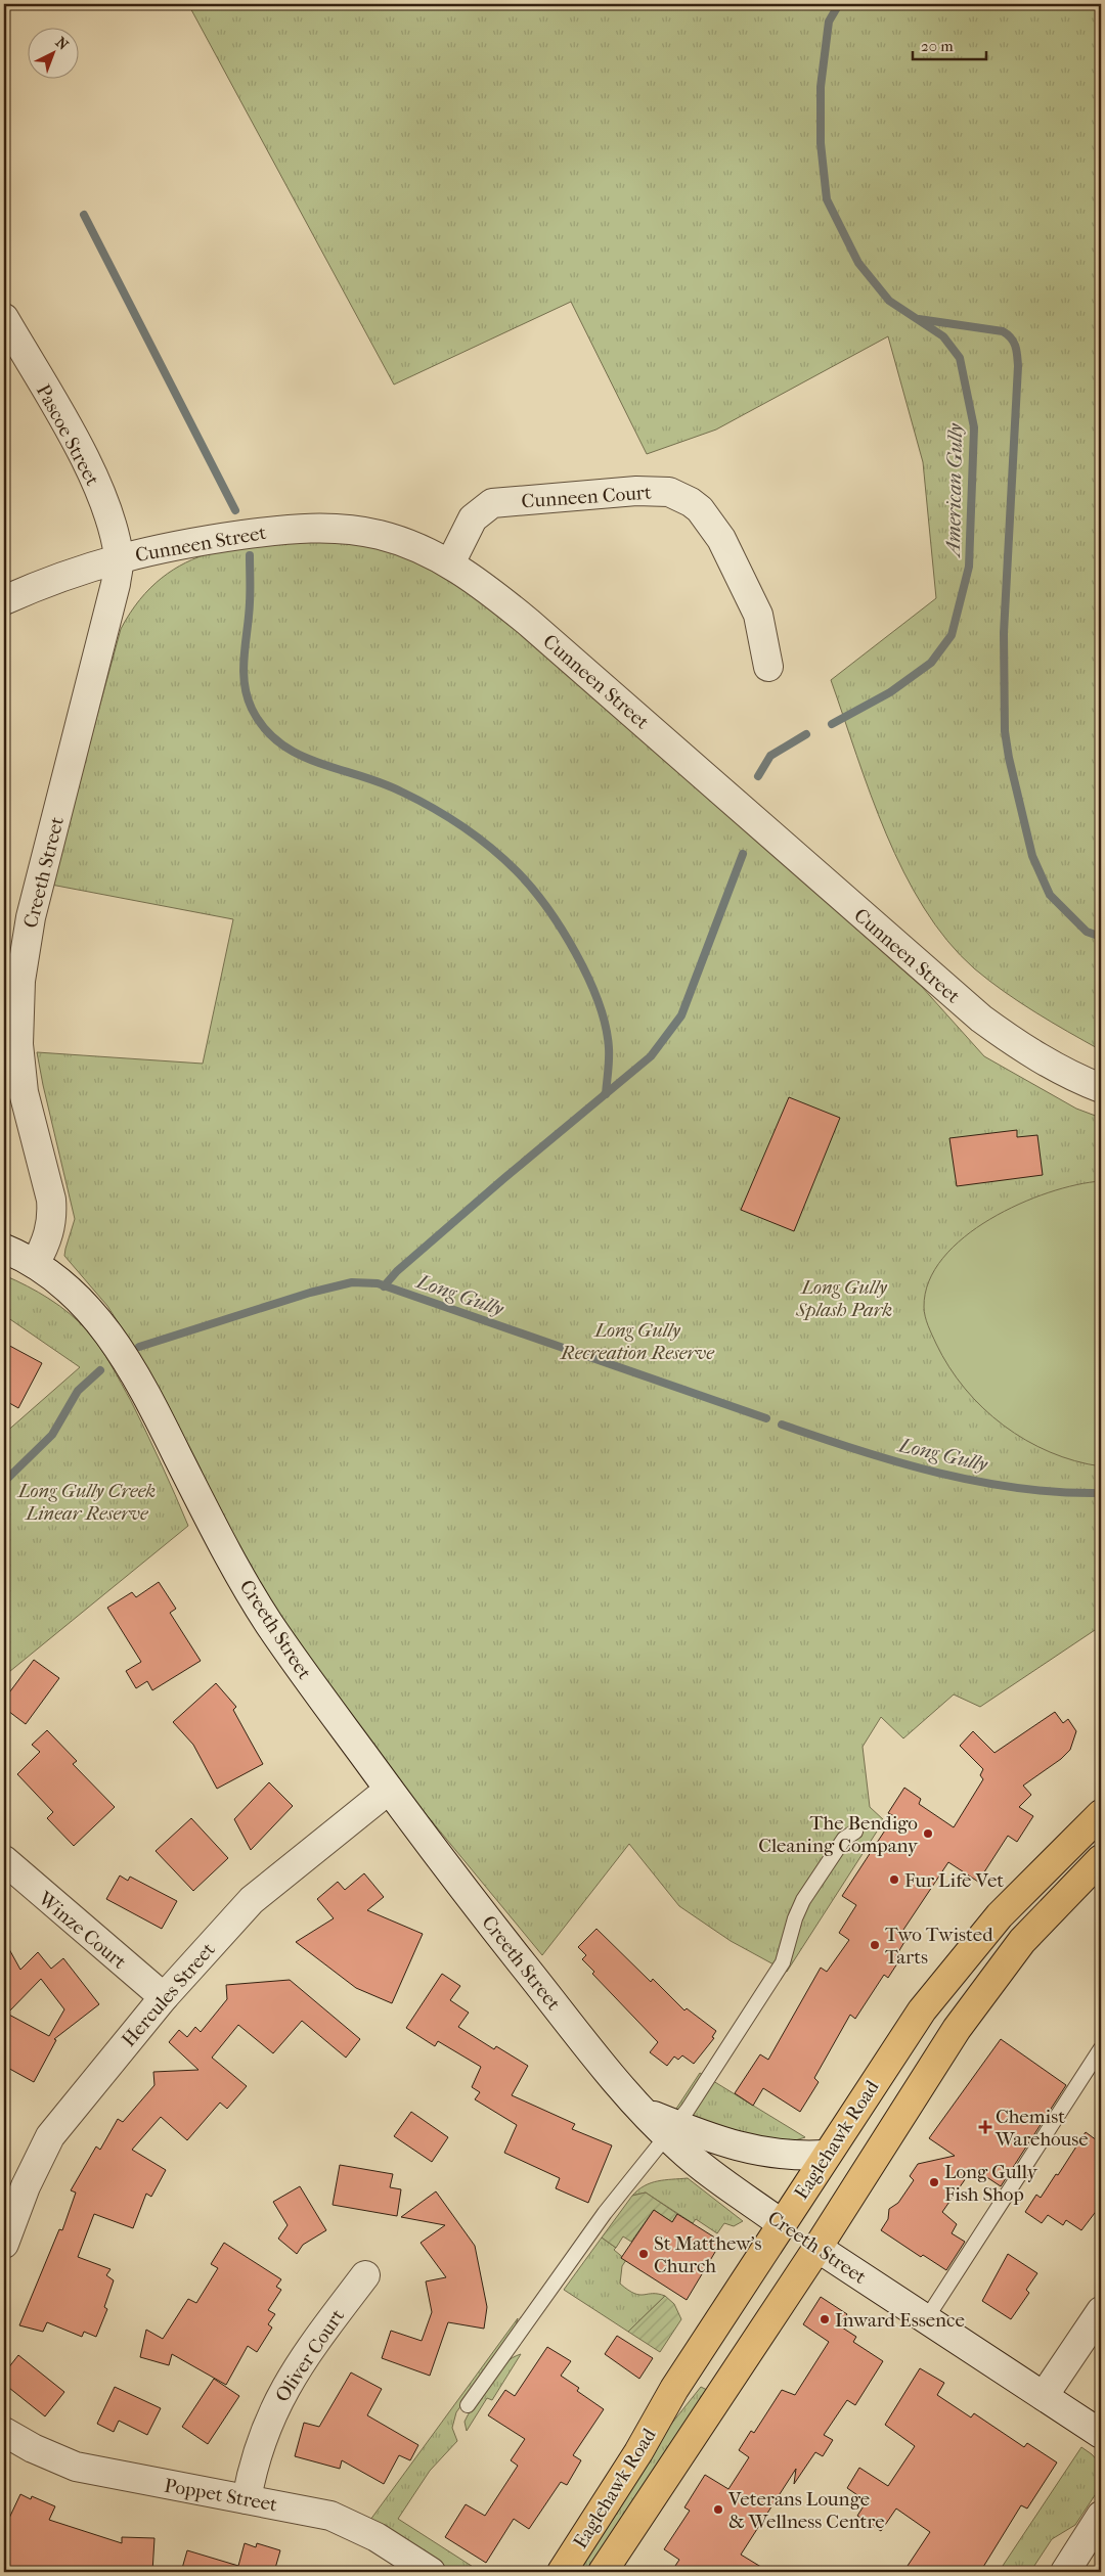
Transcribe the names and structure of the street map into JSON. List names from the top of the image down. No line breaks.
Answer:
{"streets":{"main road":["Creeth Street","Eaglehawk Road"],"street":["Pascoe Street","Cunneen Court","Cunneen Street","Winze Court","Hercules Street","Oliver Court","Poppet Street"]},"crossings":[["Pascoe Street","Cunneen Street"],["Pascoe Street","Creeth Street"],["Cunneen Court","Cunneen Street"],["Cunneen Street","Creeth Street"],["Creeth Street","Hercules Street"],["Creeth Street","Eaglehawk Road"],["Winze Court","Hercules Street"],["Oliver Court","Poppet Street"]],"water":["American Gully","Long Gully"],"parks":["Long Gully Splash Park","Long Gully Recreation Reserve","Long Gully Creek Linear Reserve"],"places":{"other":["The Bendigo Cleaning Company","Fur Life Vet","Two Twisted Tarts","Long Gully Fish Shop","St Matthew's Church","Inward Essence","Veterans Lounge & Wellness Centre"],"health":["Chemist Warehouse"]},"scale_bar":"20 m","north":"top right"}
